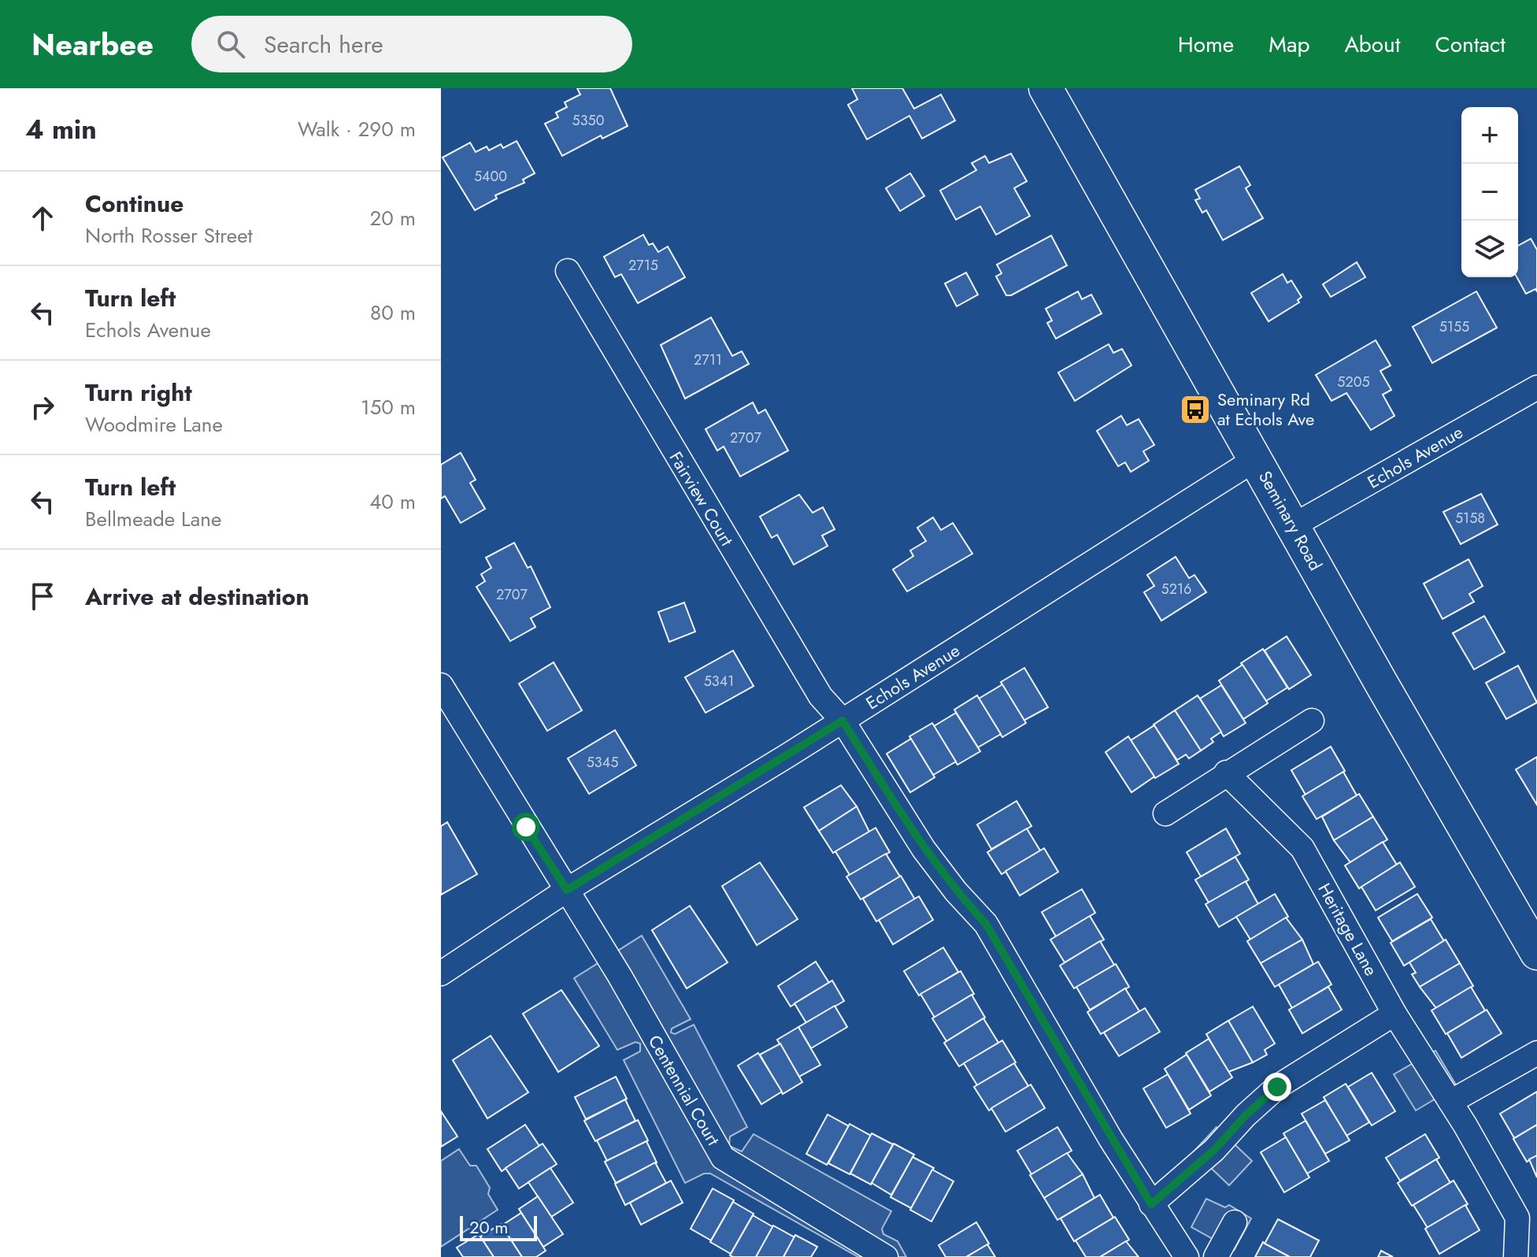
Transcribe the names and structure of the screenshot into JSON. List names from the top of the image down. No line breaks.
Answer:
{"streets":{"main road":["Seminary Road"],"street":["Echols Avenue","Fairview Court","Heritage Lane","Centennial Court"]},"crossings":[["Echols Avenue","Fairview Court"],["Echols Avenue","Seminary Road"],["Echols Avenue","Centennial Court"]],"places":{"bus stop":["Seminary Rd at Echols Ave"]},"house_numbers":["5350","5400","2715","5155","2711","5205","2707","5158","5216","2707","5341","5345"],"scale_bar":"20 m","page":{"header":"Nearbee","search":"Search here","nav":["Home","Map","About","Contact"],"heading":["4 min","Walk · 290 m"],"map_buttons":["+","−"],"list":[["Continue","North Rosser Street","20 m"],["Turn left","Echols Avenue","80 m"],["Turn right","Woodmire Lane","150 m"],["Turn left","Bellmeade Lane","40 m"],"Arrive at destination"],"scale":"20 m"}}
